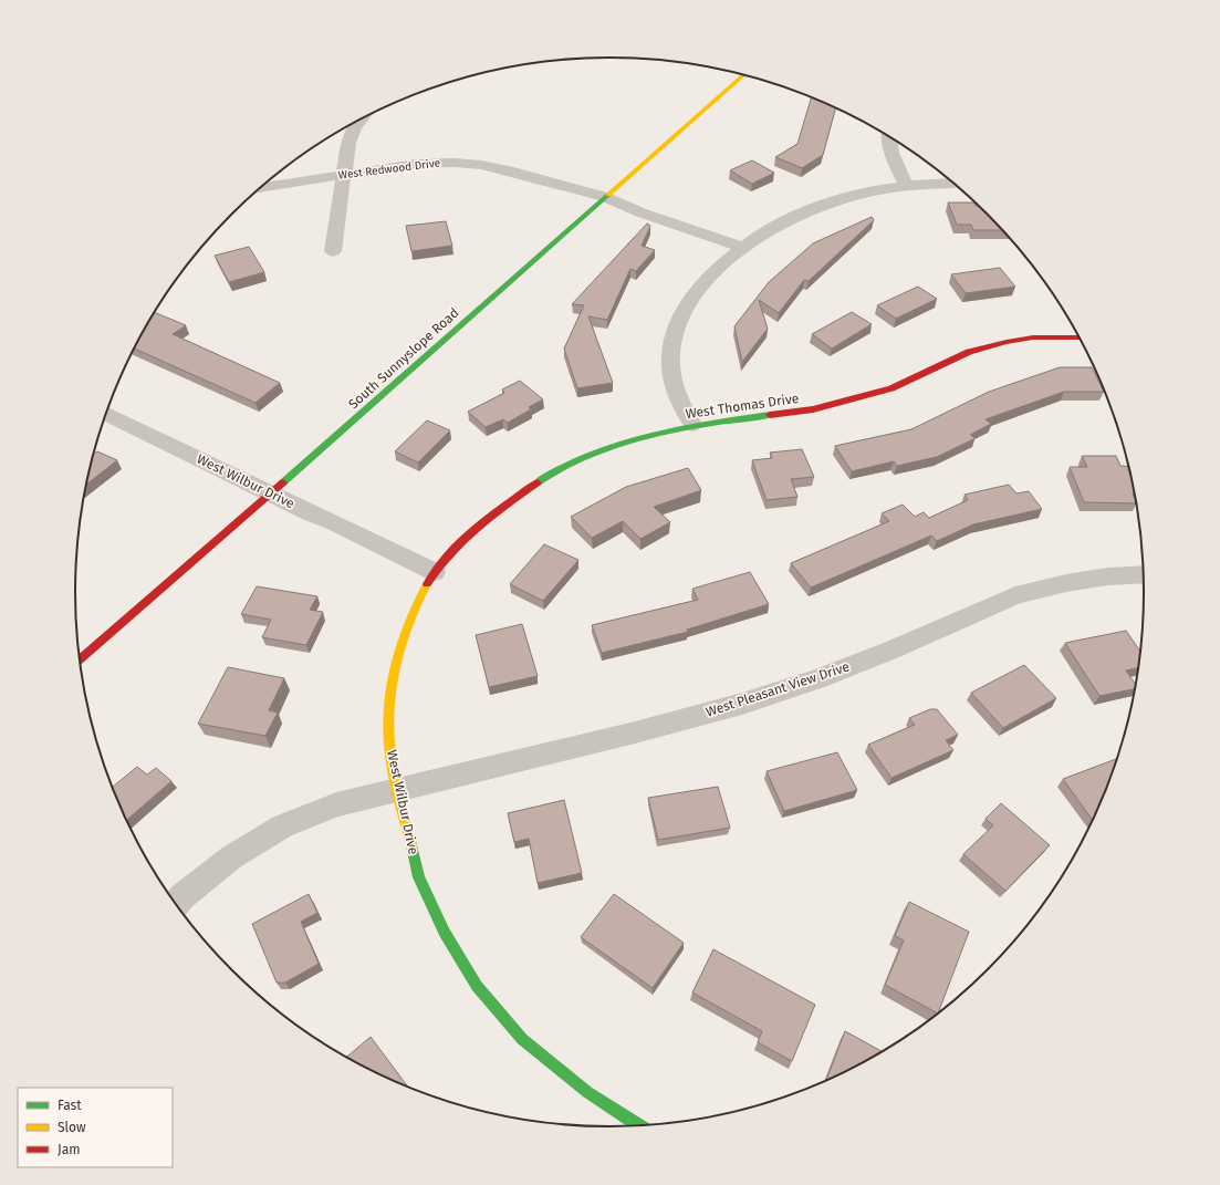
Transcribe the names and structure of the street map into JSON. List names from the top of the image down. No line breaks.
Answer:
{"streets":{"street":["West Redwood Drive","South Sunnyslope Road","West Thomas Drive","West Wilbur Drive","West Pleasant View Drive"]},"crossings":[["West Redwood Drive","South Sunnyslope Road"],["South Sunnyslope Road","West Wilbur Drive"],["West Thomas Drive","West Wilbur Drive"],["West Wilbur Drive","West Pleasant View Drive"]],"legend":["Fast","Slow","Jam"]}
